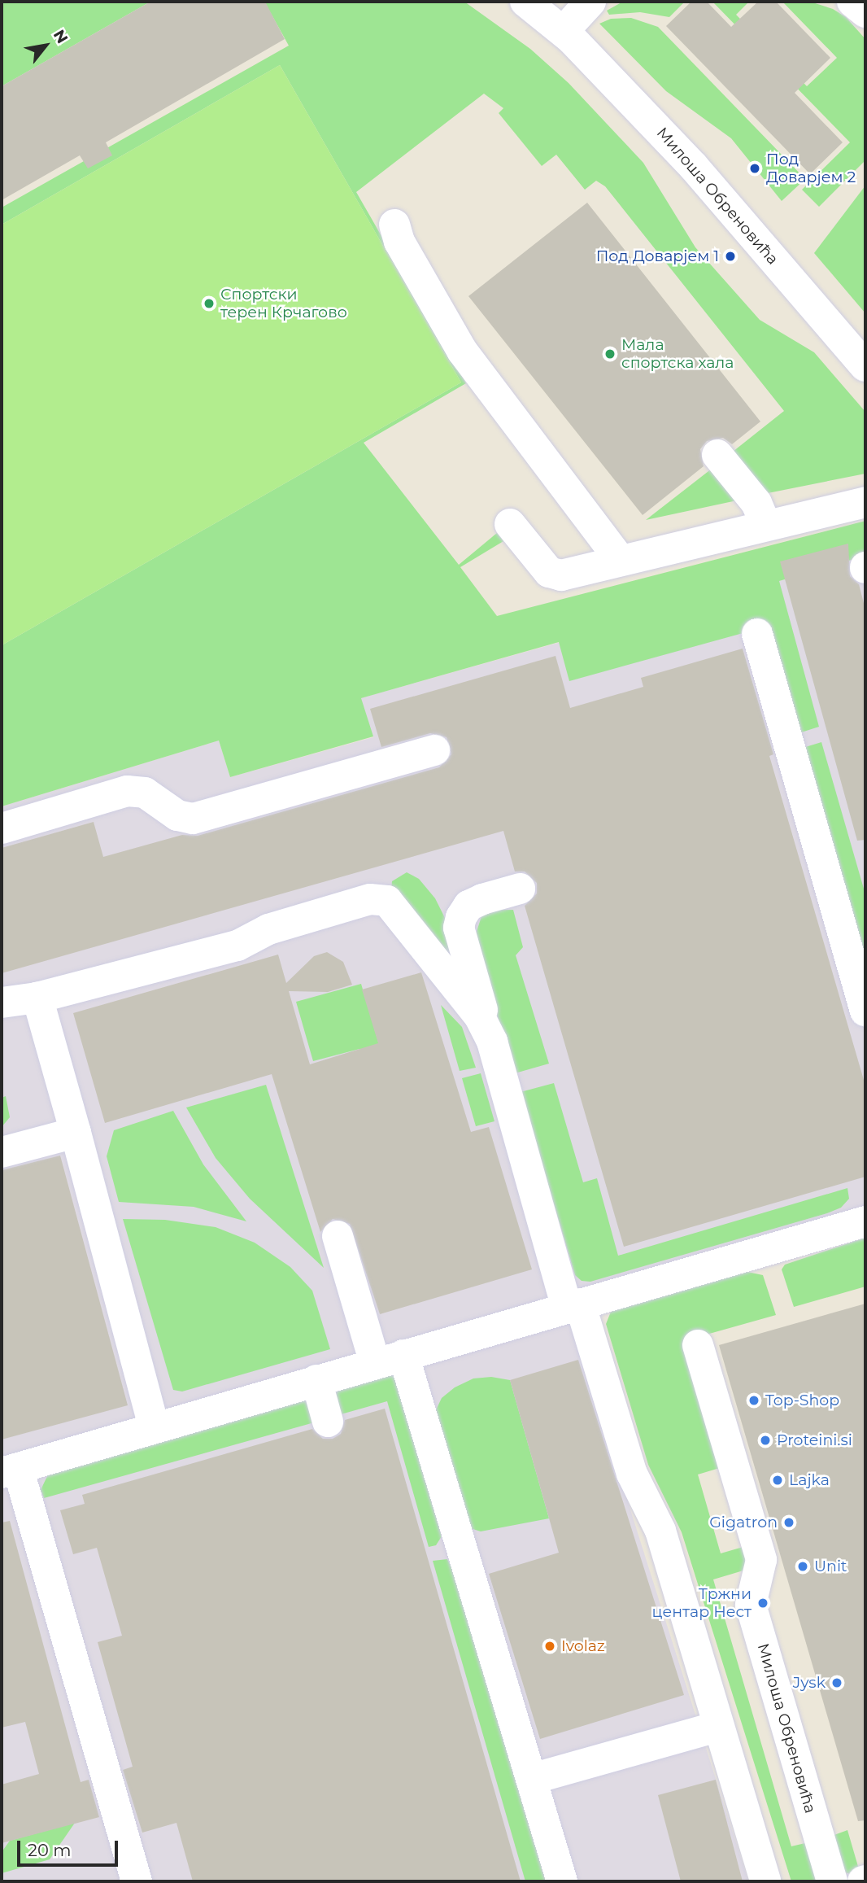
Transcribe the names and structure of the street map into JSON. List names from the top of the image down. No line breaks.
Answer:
{"streets":{"street":["Милоша Обреновића"]},"places":["Под Доварјем 2","Под Доварјем 1","Спортски терен Крчагово","Мала спортска хала","Top-Shop","Proteini.si","Lajka","Gigatron","Unit","Тржни центар Нест","Ivolaz","Jysk"],"scale_bar":"20 m","north":"top right"}
